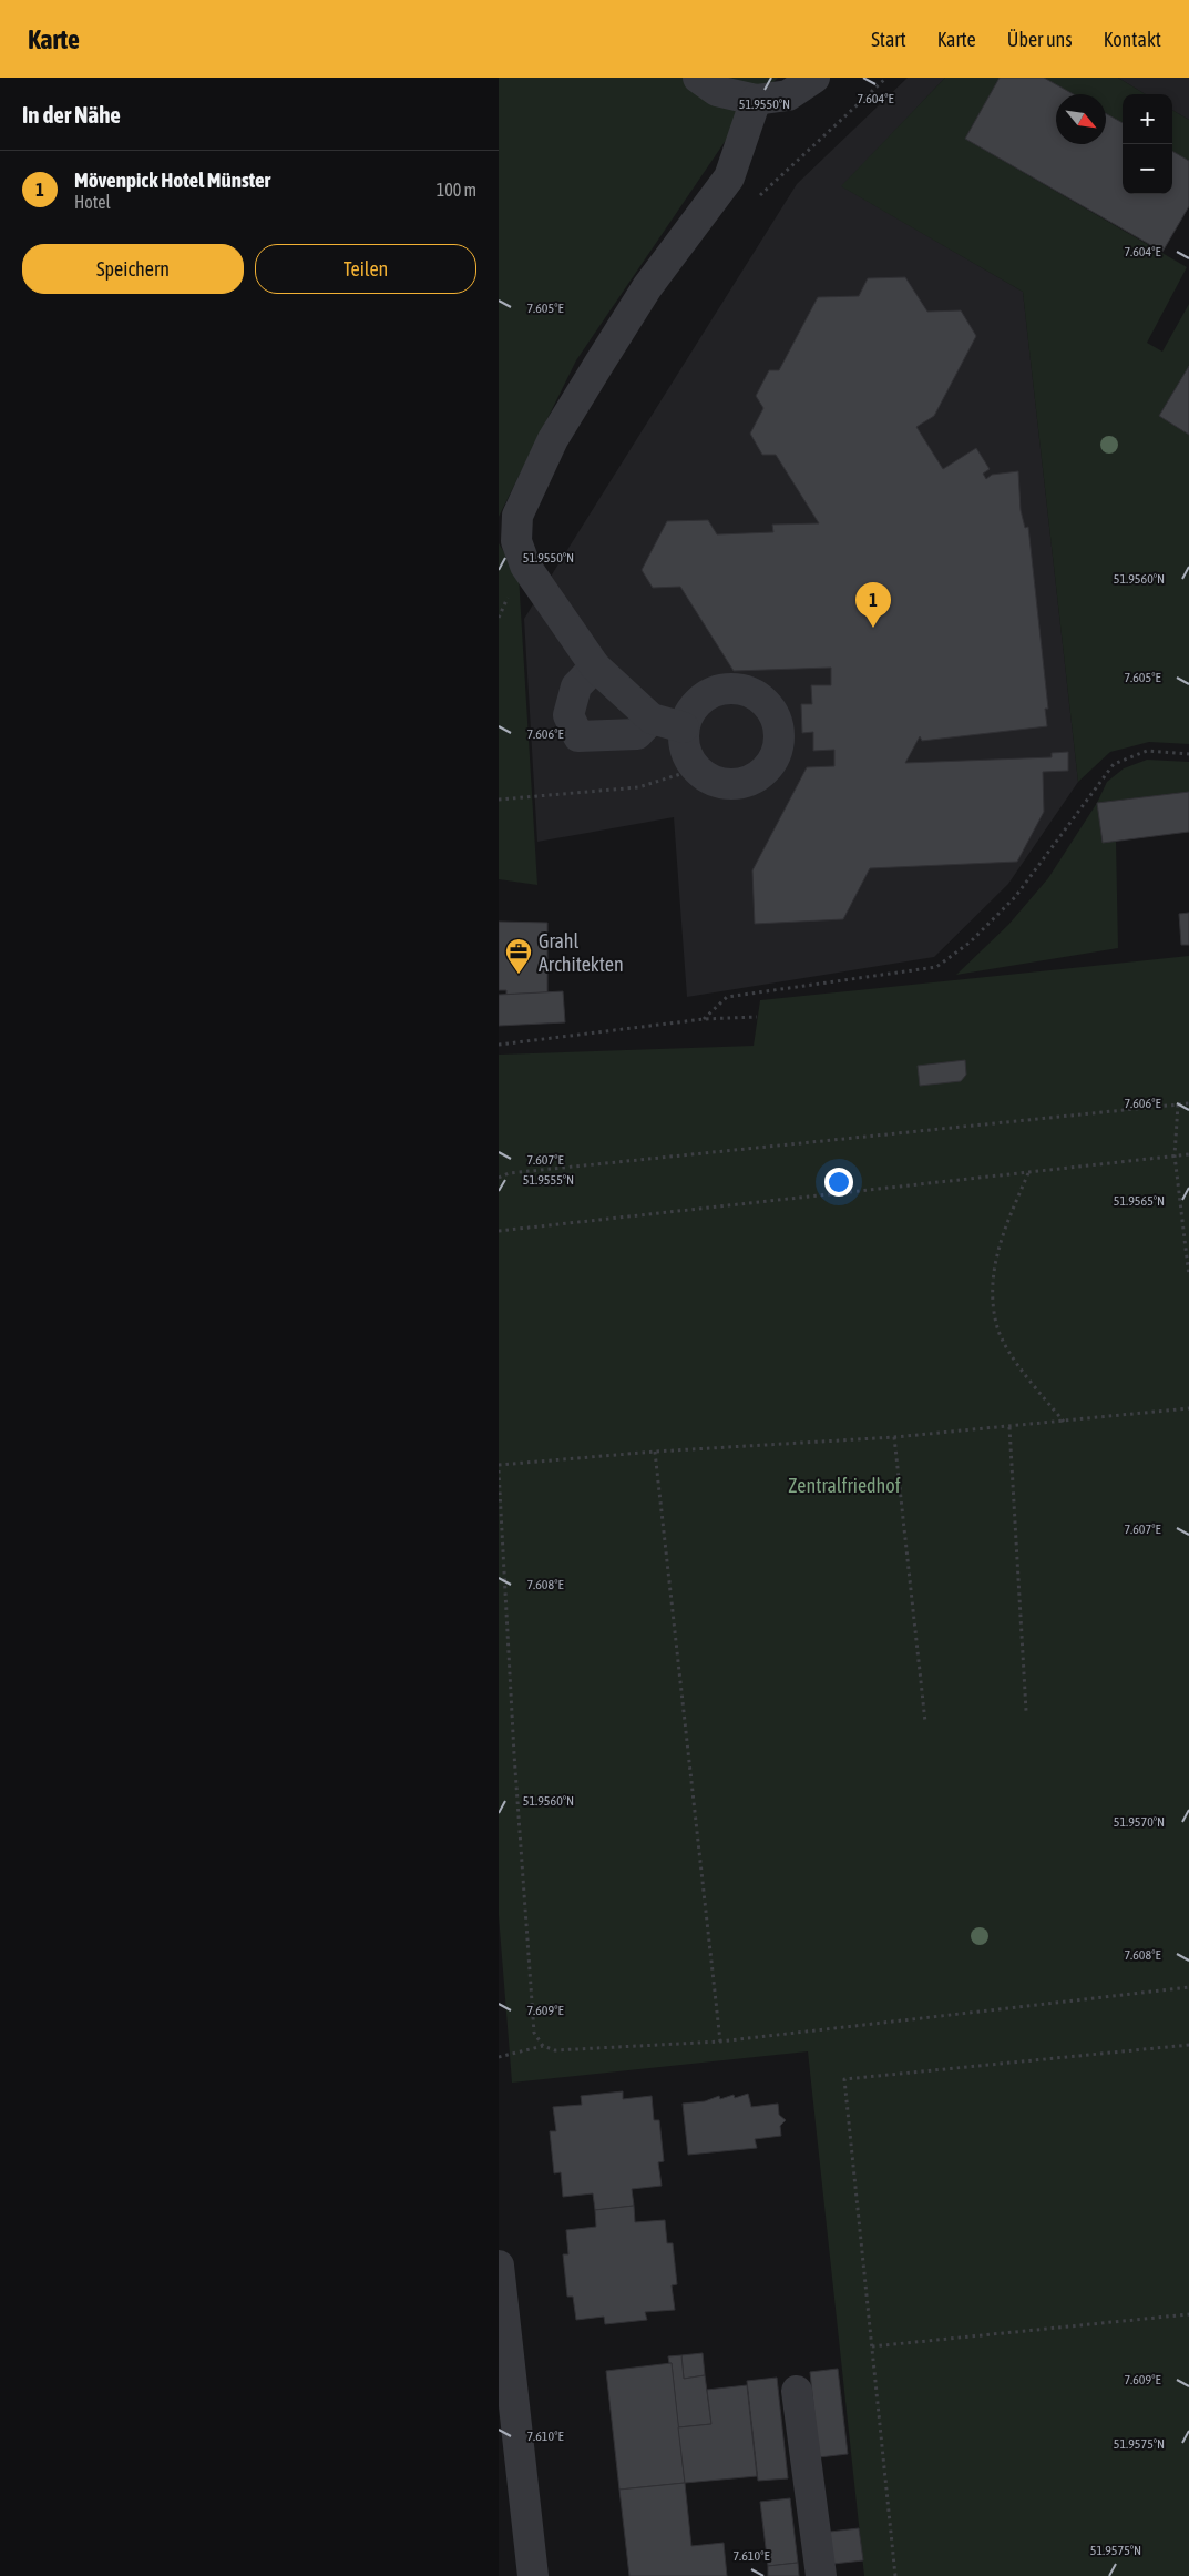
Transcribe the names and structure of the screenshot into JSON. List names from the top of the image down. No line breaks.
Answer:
{"parks":["Zentralfriedhof"],"places":{"office":["Grahl Architekten"]},"north":"bottom right","page":{"header":"Karte","nav":["Start","Karte","Über uns","Kontakt"],"heading":"In der Nähe","map_buttons":["+","−"],"list":[{"mark":"1","name":"Mövenpick Hotel Münster","note":"Hotel","value":"100 m"}],"buttons":["Speichern","Teilen"],"pins":"1"},"coordinates":["7.604°E","51.9550°N","7.605°E","51.9560°N","7.606°E","7.607°E","51.9555°N","51.9565°N","7.608°E","51.9570°N","7.609°E","7.610°E","51.9575°N"]}
